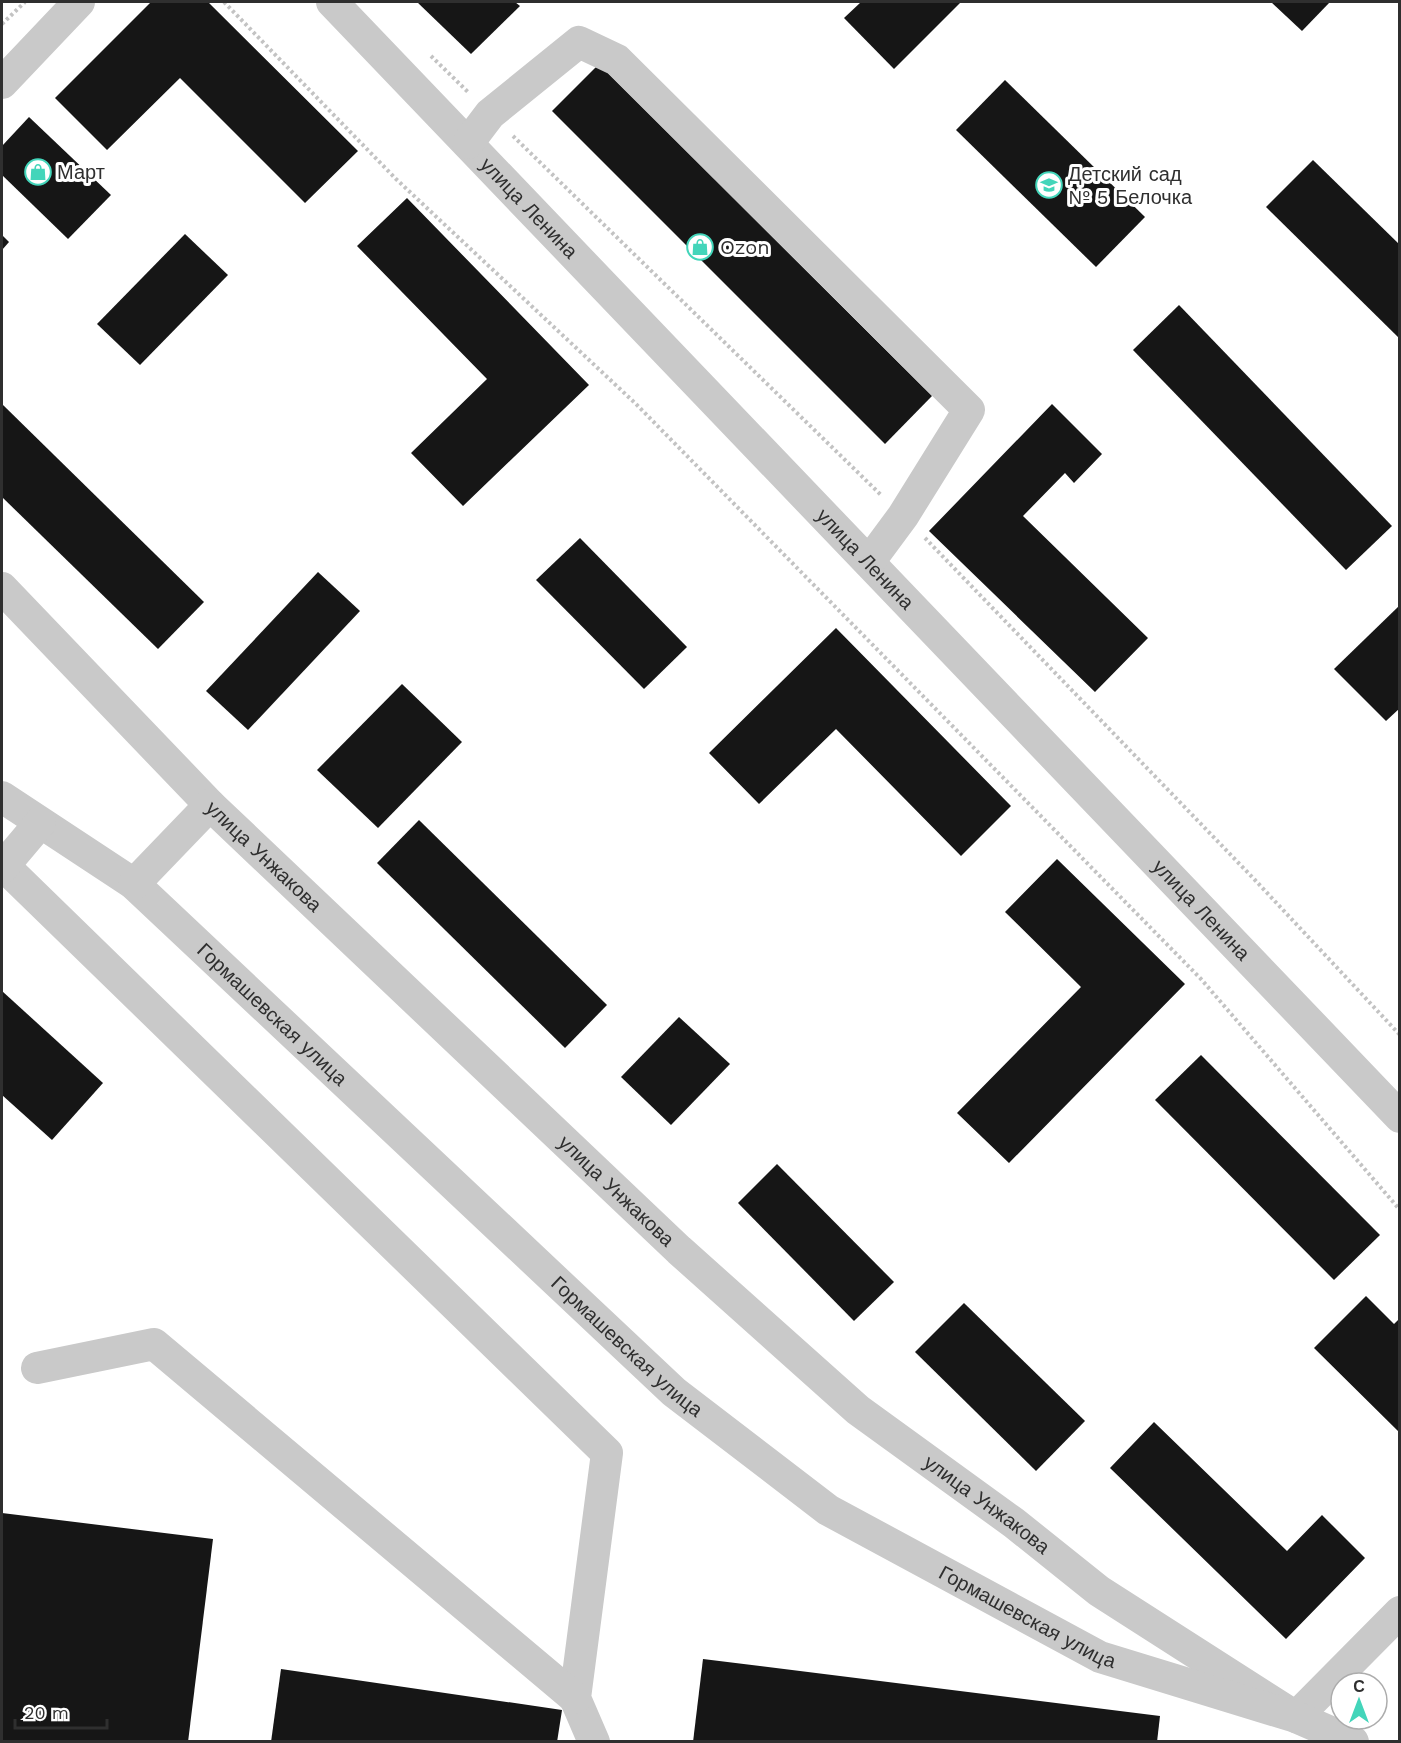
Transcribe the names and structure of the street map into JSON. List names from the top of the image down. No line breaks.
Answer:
{"streets":{"street":["улица Ленина","улица Унжакова","Гормашевская улица"]},"crossings":[["улица Унжакова","Гормашевская улица"]],"places":{"shop":["Март","Ozon"],"school or university":["Детский сад № 5 Белочка"]},"scale_bar":"20 m","north":"top"}
